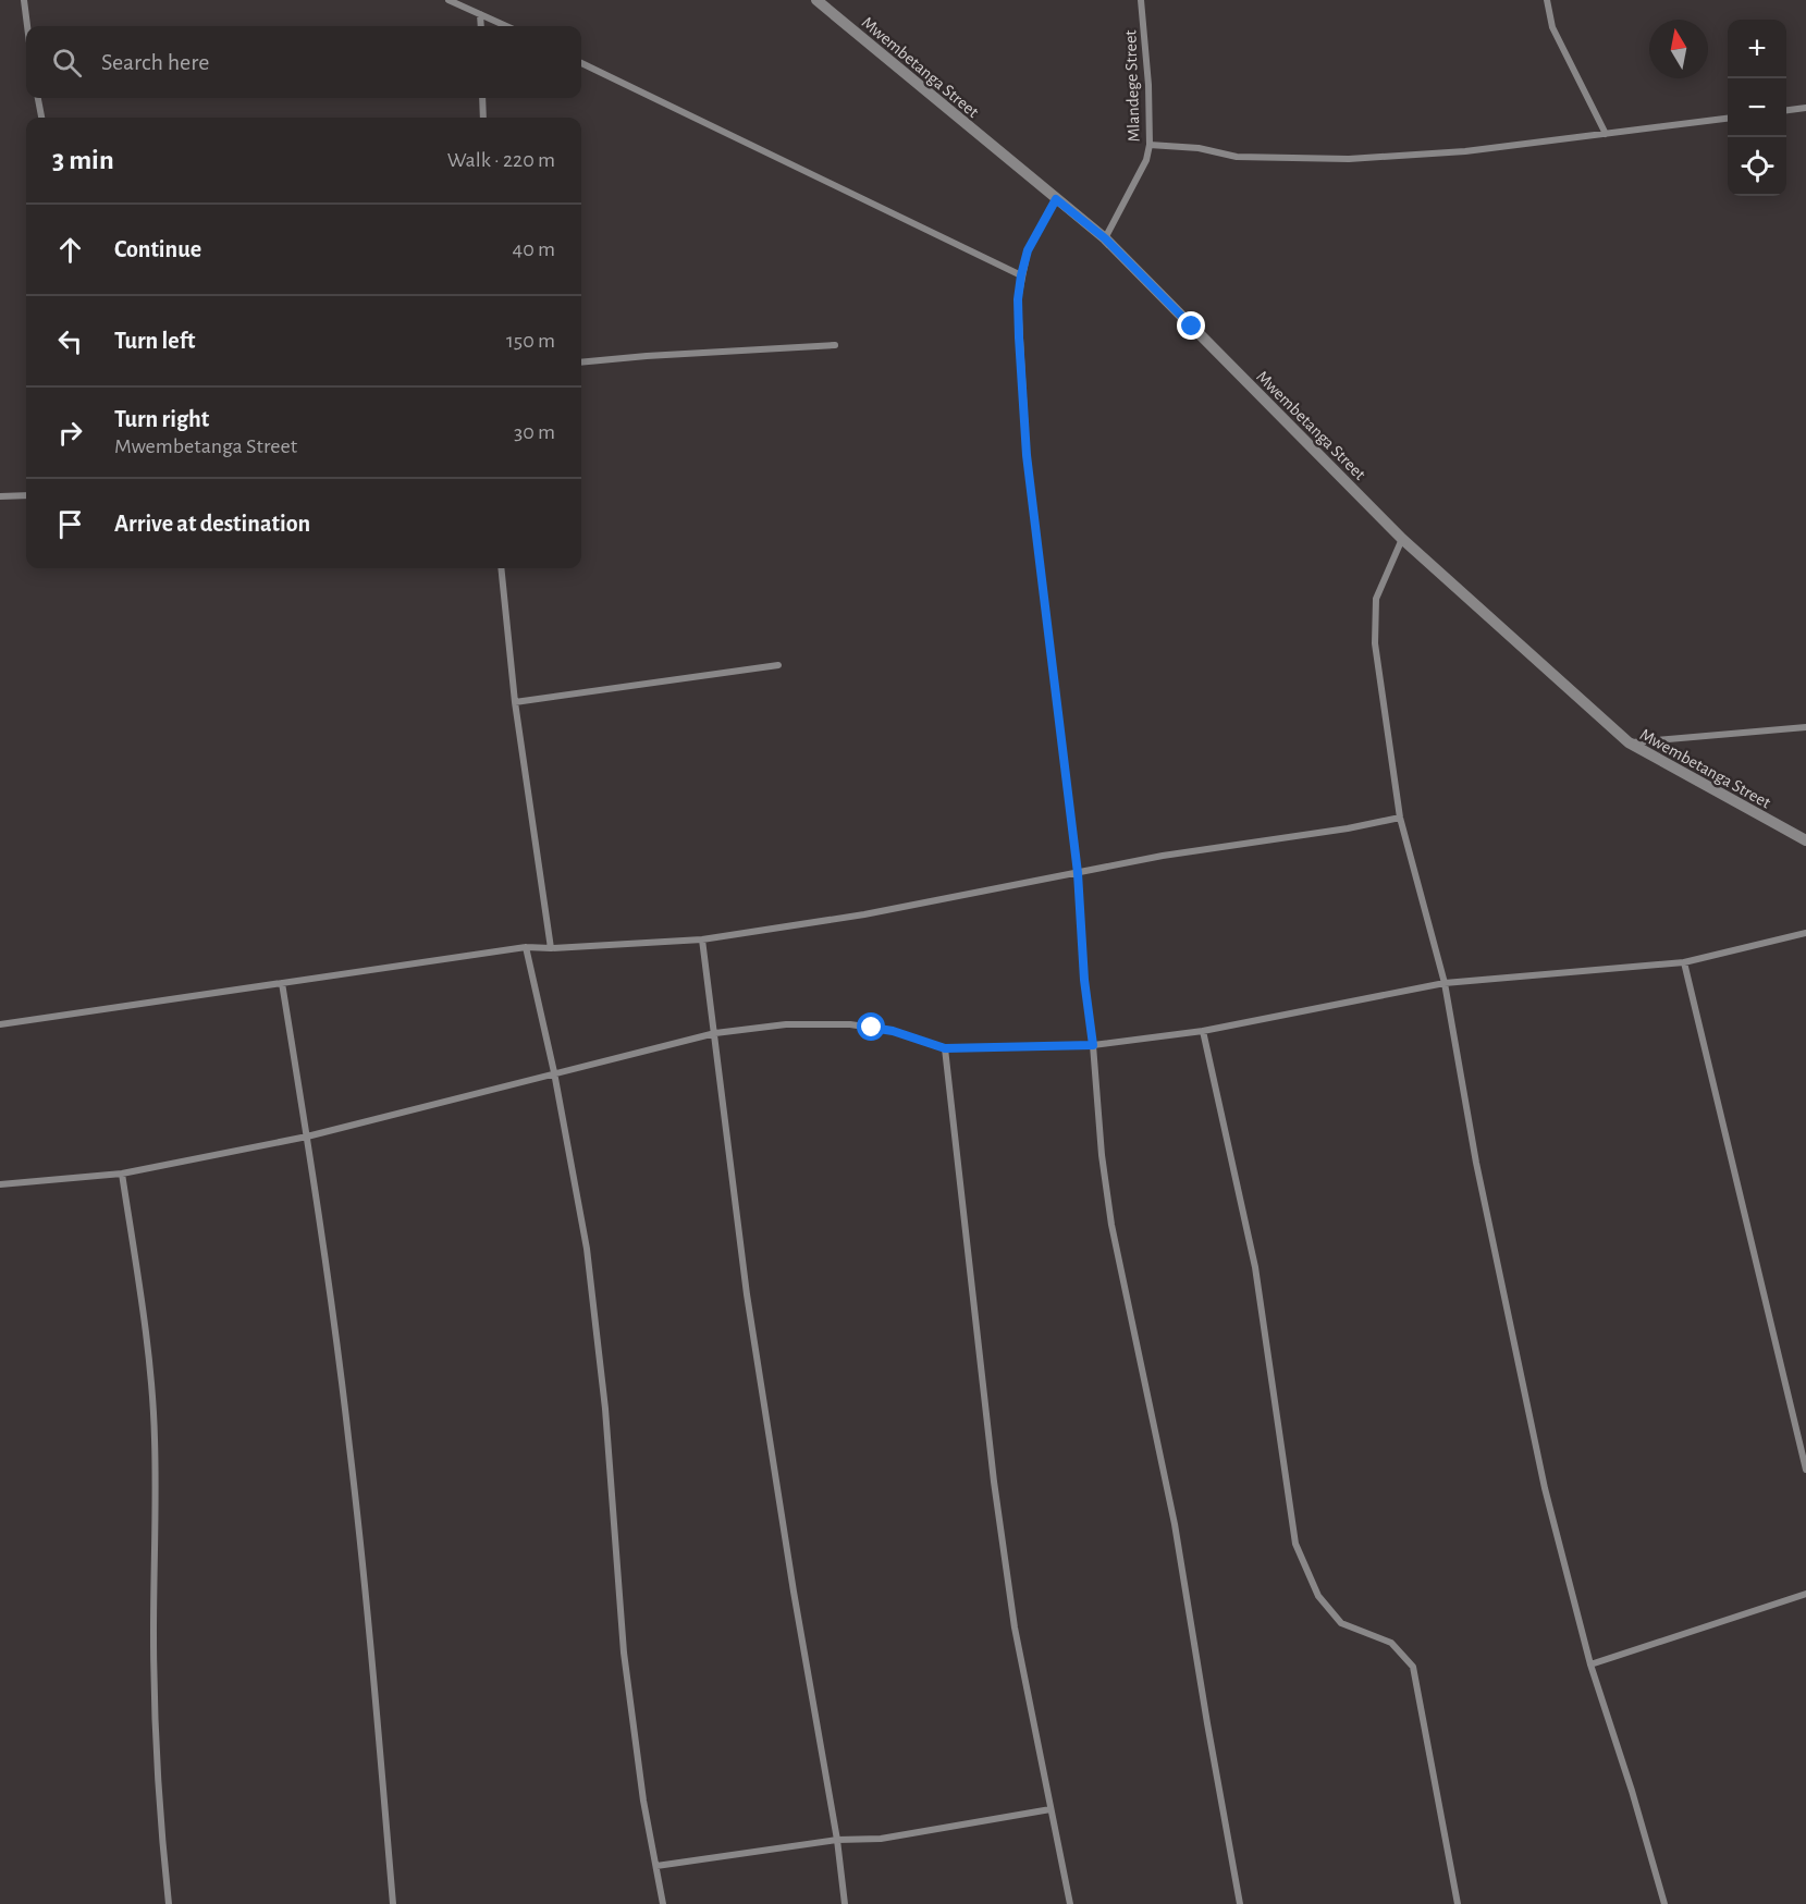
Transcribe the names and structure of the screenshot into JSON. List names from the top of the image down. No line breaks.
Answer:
{"streets":{"street":["Mwembetanga Street","Mlandege Street"]},"crossings":[["Mwembetanga Street","Mlandege Street"]],"north":"top","page":{"map_buttons":["+","−"],"search":"Search here","heading":["3 min","Walk · 220 m"],"list":[["Continue","40 m"],["Turn left","150 m"],["Turn right","Mwembetanga Street","30 m"],"Arrive at destination"]}}
